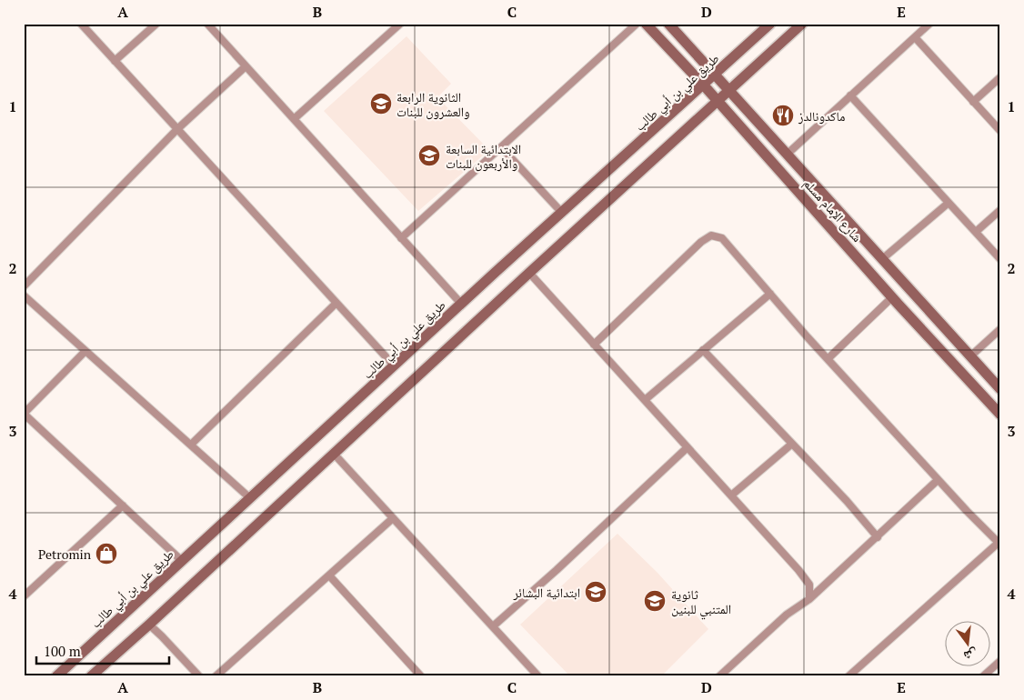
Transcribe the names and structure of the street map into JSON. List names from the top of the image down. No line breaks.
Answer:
{"streets":{"main road":["طريق علي بن أبي طالب","شارع الإمام مسلم"]},"crossings":[["طريق علي بن أبي طالب","شارع الإمام مسلم"]],"places":{"school or university":["الثانوية الرابعة والعشرون للبنات","الابتدائية السابعة والأربعون للبنات","ابتدائية البشائر","ثانوية المتنبي للبنين"],"restaurant":["ماكدونالدز"],"shop":["Petromin"]},"scale_bar":"100 m","north":"bottom","grid":{"columns":["A","B","C","D","E"],"rows":["1","2","3","4"]}}
